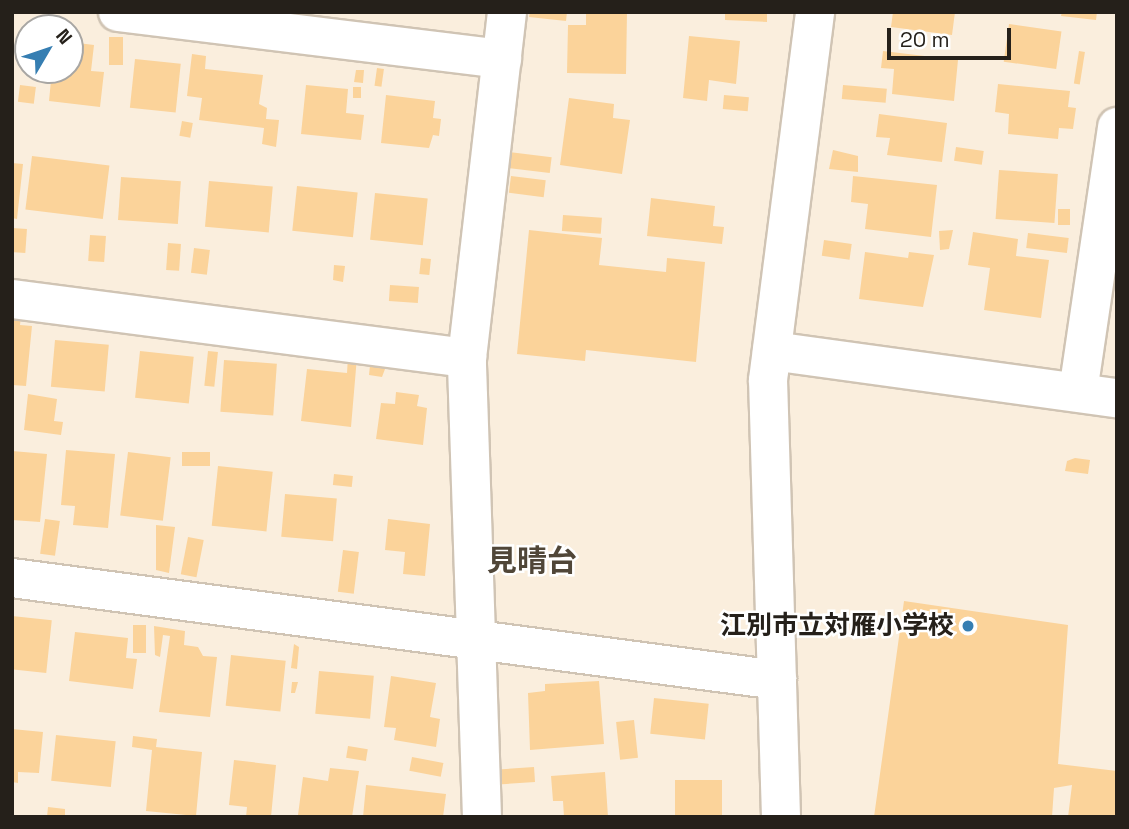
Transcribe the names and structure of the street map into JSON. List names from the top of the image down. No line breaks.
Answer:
{"districts":["見晴台"],"places":["江別市立対雁小学校"],"scale_bar":"20 m","north":"top right"}
